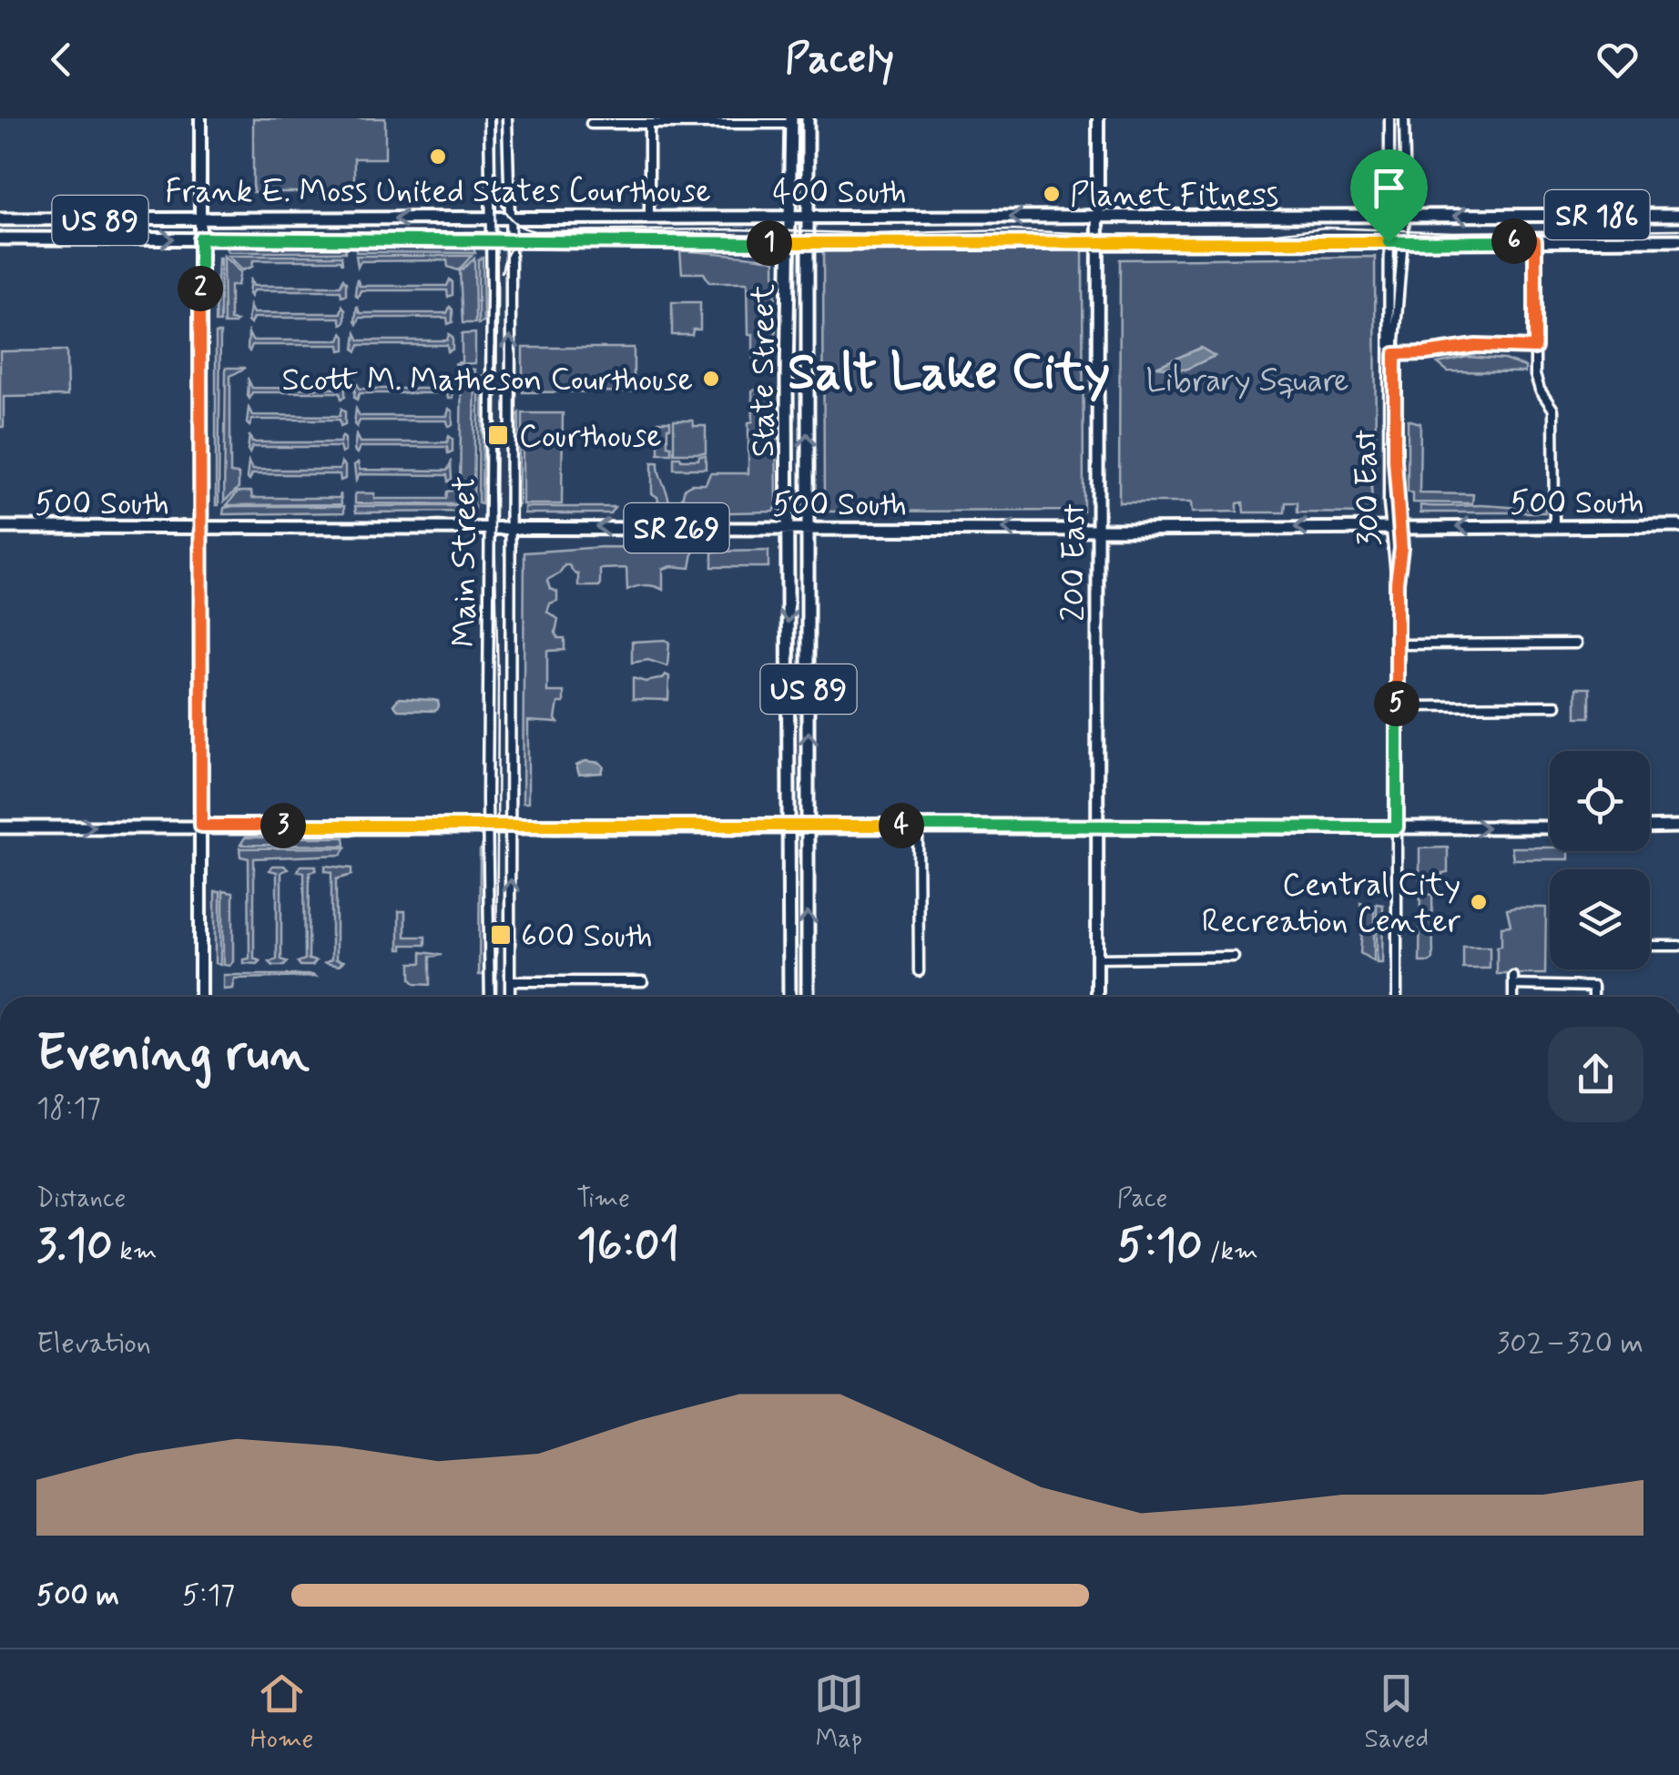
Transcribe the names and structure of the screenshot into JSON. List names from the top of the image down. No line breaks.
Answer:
{"streets":{"main road":["400 South","SR 186","US 89","State Street","500 South","SR 269"],"street":["300 East","Main Street","200 East"]},"crossings":[["400 South","State Street"],["400 South","300 East"],["400 South","Main Street"],["400 South","200 East"],["State Street","500 South"],["300 East","500 South"],["500 South","Main Street"],["500 South","200 East"]],"one_way":["500 South"],"districts":["Salt Lake City"],"parks":["Library Square"],"places":{"other":["Frank E. Moss United States Courthouse","Planet Fitness","Scott M. Matheson Courthouse","Central City Recreation Center"],"transit":["Courthouse","600 South"]},"page":{"header":"Pacely","pins":["6","1","2","5","3","4"],"heading":["Evening run","18:17"],"stats":[["Distance","3.10 km"],["Time","16:01"],["Pace","5:10 /km"]],"chart":["Elevation","302–320 m"],"list":[{"name":"500 m","note":"5:17"}],"tabs":["Home","Map","Saved"]}}
